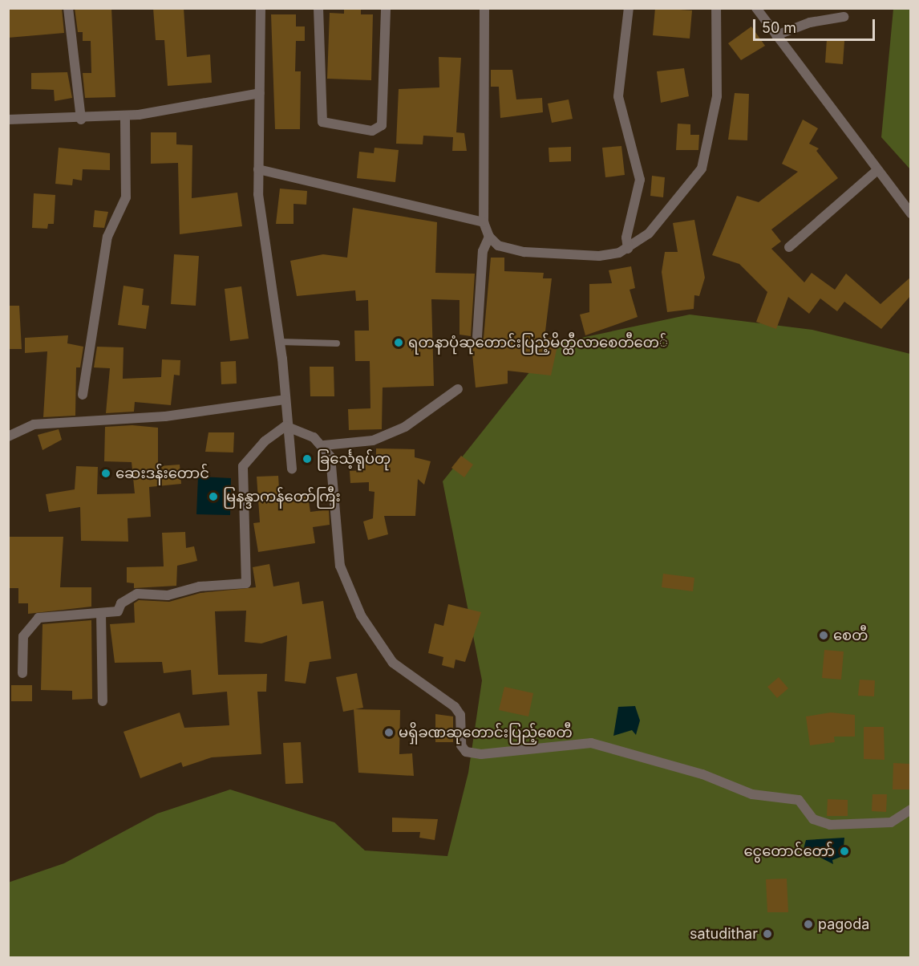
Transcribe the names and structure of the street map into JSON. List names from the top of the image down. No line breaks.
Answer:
{"places":["ရတနာပုံဆုတောင်းပြည့်မိတ္ထီလာစေတီတေ်","ခြင်္သေ့ရုပ်တု","ဆေးဒန်းတောင်","မြနန္ဒာကန်တော်ကြီး","စေတီ","မရှိခဏဆုတောင်းပြည့်စေတီ","ငွေတောင်တော်","pagoda","satudithar"],"scale_bar":"50 m"}
